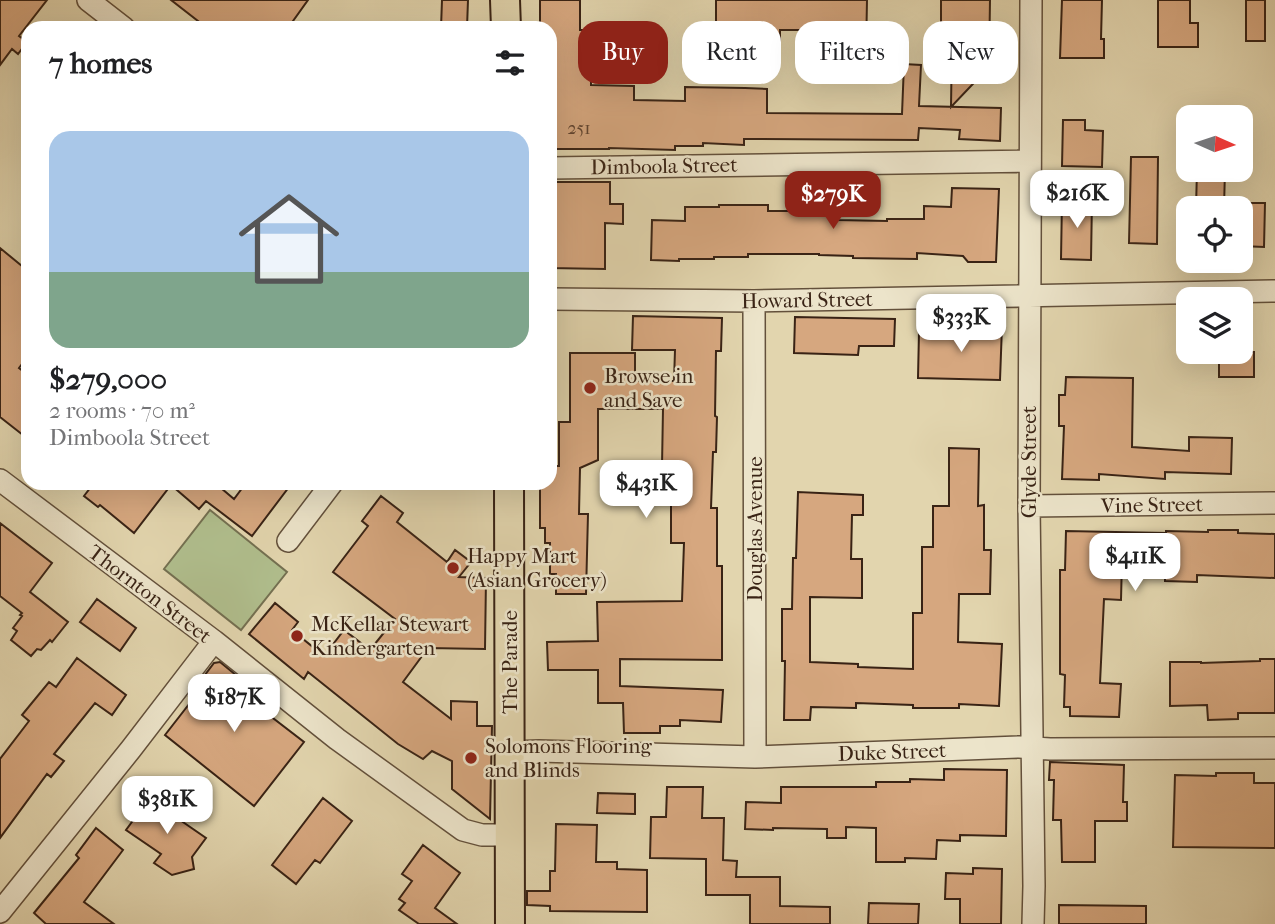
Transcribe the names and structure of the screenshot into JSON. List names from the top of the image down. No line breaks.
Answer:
{"streets":{"main road":["The Parade"],"street":["Dimboola Street","Howard Street","Glyde Street","Vine Street","Douglas Avenue","Thornton Street","Duke Street"]},"crossings":[["Dimboola Street","Glyde Street"],["Howard Street","Glyde Street"],["Howard Street","Douglas Avenue"],["Glyde Street","Vine Street"],["Glyde Street","Duke Street"],["Douglas Avenue","Duke Street"],["Thornton Street","The Parade"],["The Parade","Duke Street"]],"places":["Browse in and Save","Happy Mart (Asian Grocery)","McKellar Stewart Kindergarten","Solomons Flooring and Blinds"],"house_numbers":["251"],"north":"right","page":{"chip":["Buy","Rent","Filters","New"],"heading":"7 homes","list":[{"name":"$279,000","note":"2 rooms · 70 m² · Dimboola Street"}],"price":["$216K","$279K","$333K","$431K","$411K","$187K","$381K"]}}
